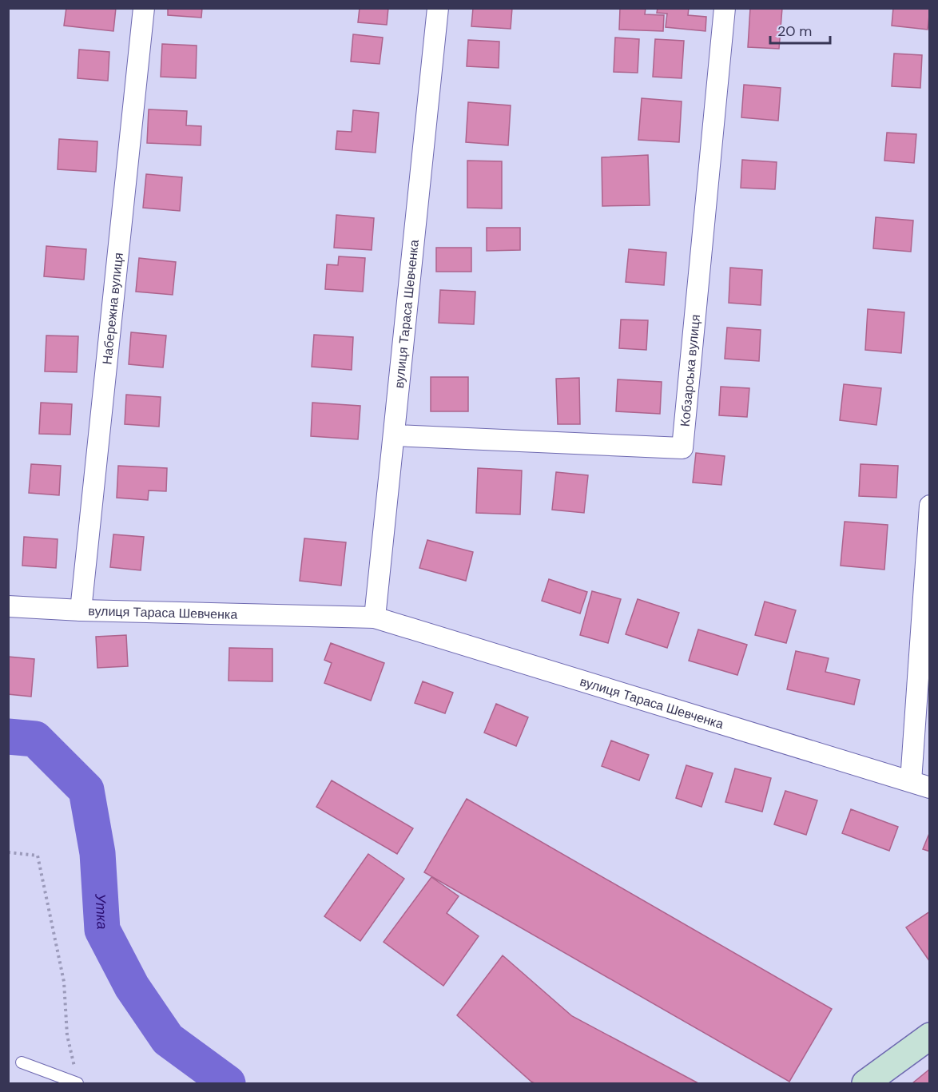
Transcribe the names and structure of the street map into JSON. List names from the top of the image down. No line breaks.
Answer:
{"streets":{"street":["Набережна вулиця","вулиця Тараса Шевченка","Кобзарська вулиця"]},"crossings":[["Набережна вулиця","вулиця Тараса Шевченка"],["вулиця Тараса Шевченка","Кобзарська вулиця"]],"water":["Утка"],"scale_bar":"20 m"}
